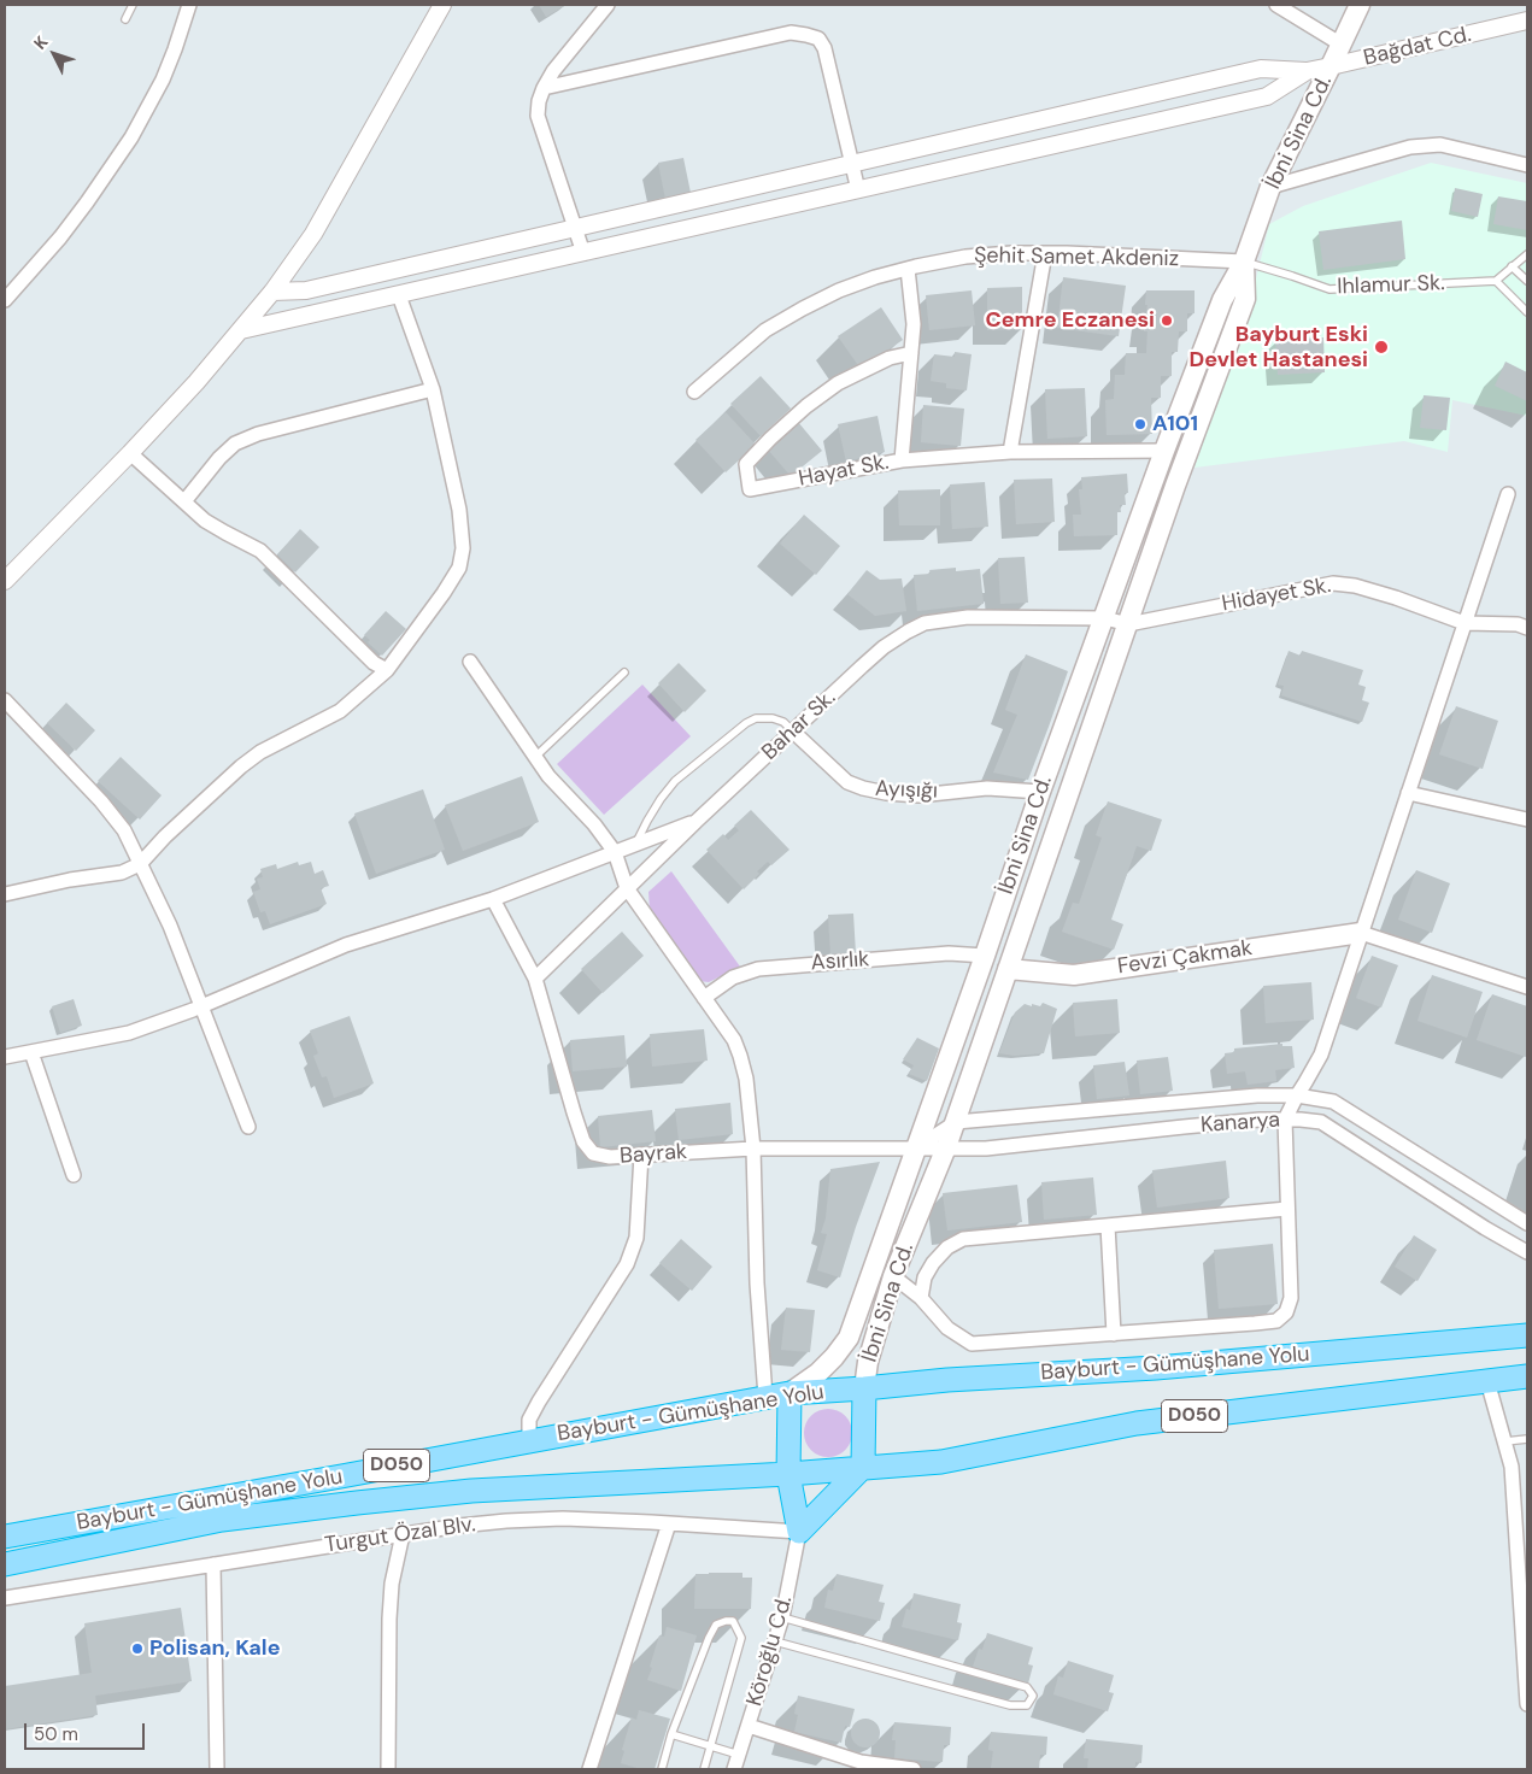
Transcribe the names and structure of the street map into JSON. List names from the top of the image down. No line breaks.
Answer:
{"streets":{"highway":["Bayburt - Gümüşhane Yolu","D050"],"main road":["İbni Sina Cd.","Fevzi Çakmak"],"street":["Bağdat Cd.","Şehit Samet Akdeniz","Hayat Sk.","Hidayet Sk.","Bahar Sk.","Ayışığı","Asırlık","Kanarya","Bayrak","Turgut Özal Blv.","Köroğlu Cd."],"lane":["Ihlamur Sk."]},"crossings":[["Bağdat Cd.","İbni Sina Cd."],["İbni Sina Cd.","Şehit Samet Akdeniz"],["İbni Sina Cd.","Ihlamur Sk."],["İbni Sina Cd.","Hayat Sk."],["İbni Sina Cd.","Hidayet Sk."],["İbni Sina Cd.","Bahar Sk."],["İbni Sina Cd.","Ayışığı"],["İbni Sina Cd.","Fevzi Çakmak"],["İbni Sina Cd.","Asırlık"],["İbni Sina Cd.","Kanarya"],["İbni Sina Cd.","Bayrak"],["İbni Sina Cd.","Bayburt - Gümüşhane Yolu"],["Şehit Samet Akdeniz","Ihlamur Sk."],["Hidayet Sk.","Bahar Sk."],["Bahar Sk.","Ayışığı"],["Bahar Sk.","Bayrak"],["Kanarya","Bayrak"],["Turgut Özal Blv.","Köroğlu Cd."]],"places":["Cemre Eczanesi","Bayburt Eski Devlet Hastanesi","A101","Polisan, Kale"],"scale_bar":"50 m","north":"top left"}
